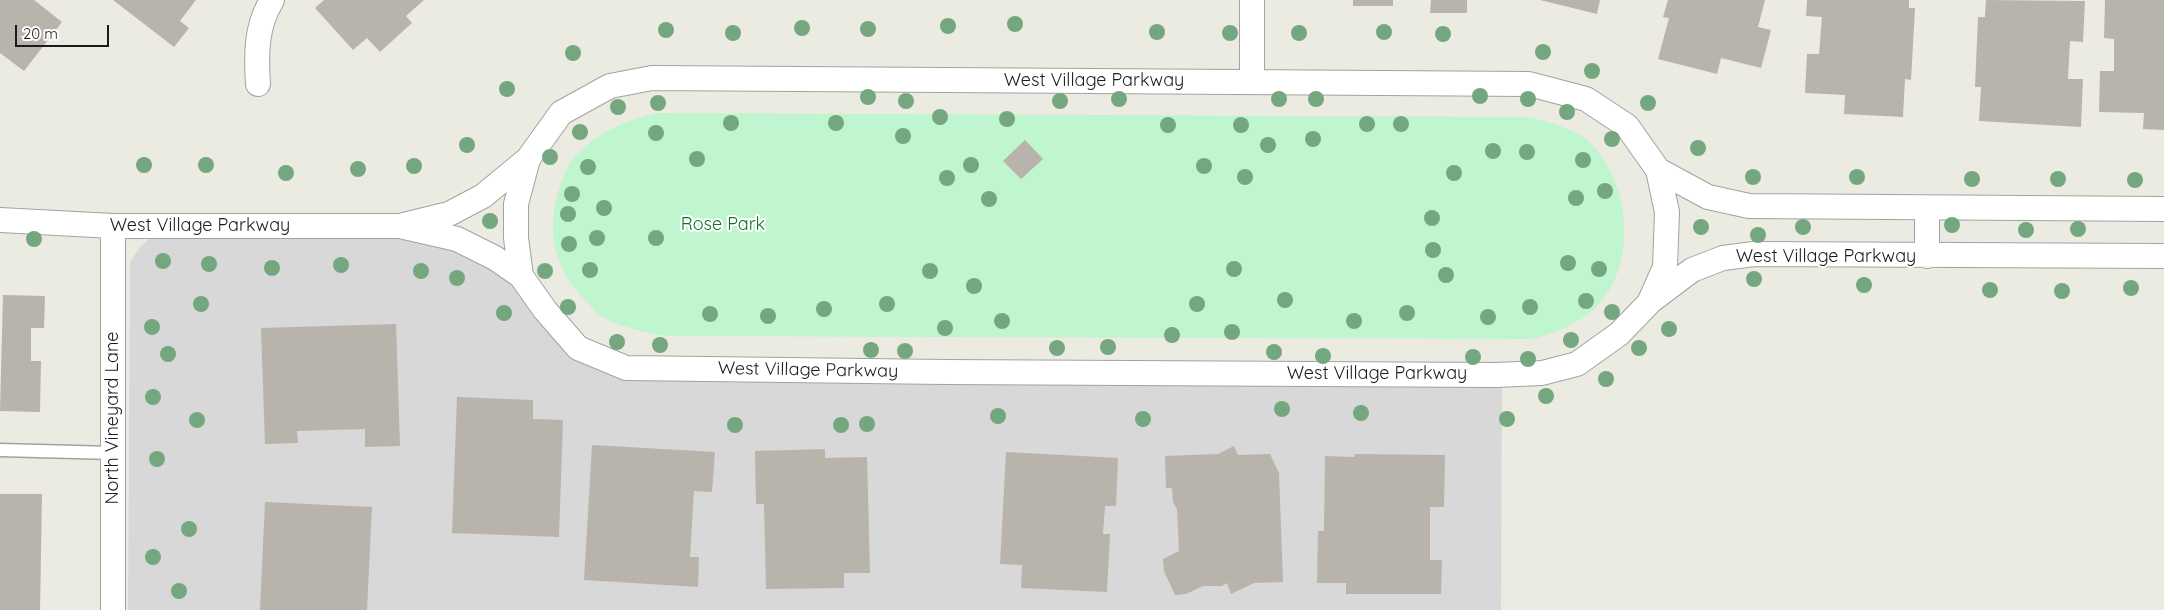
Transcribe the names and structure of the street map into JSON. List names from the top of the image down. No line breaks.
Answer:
{"streets":{"street":["West Village Parkway","North Vineyard Lane"]},"crossings":[["West Village Parkway","North Vineyard Lane"]],"parks":["Rose Park"],"scale_bar":"20 m"}
